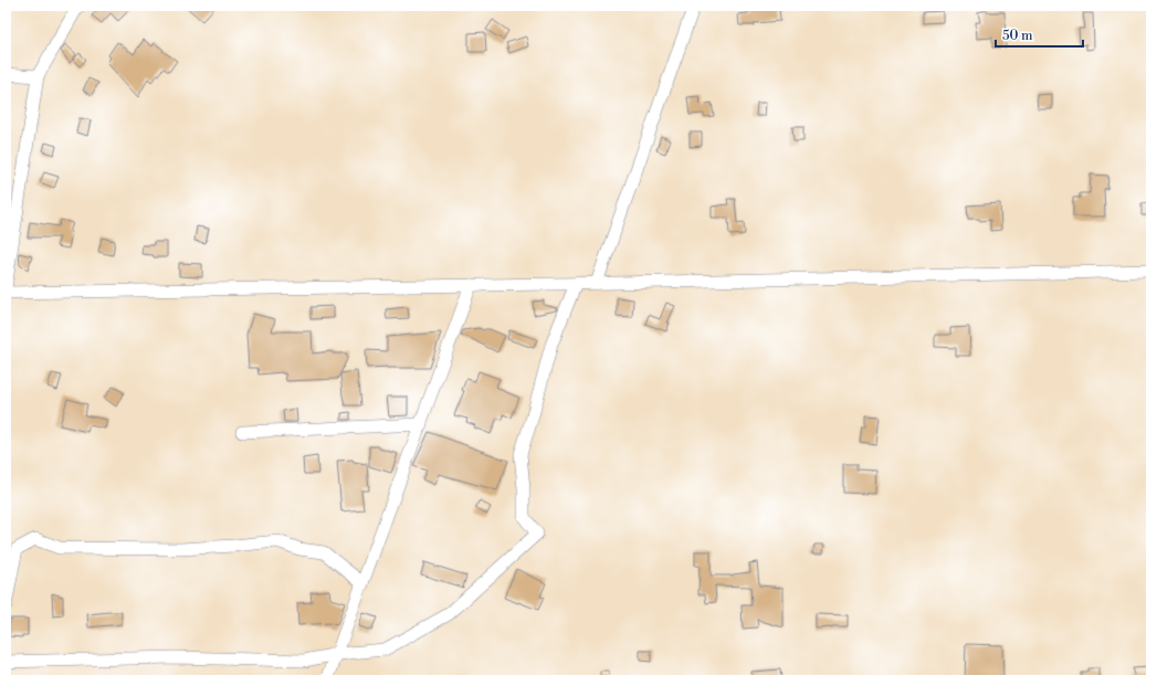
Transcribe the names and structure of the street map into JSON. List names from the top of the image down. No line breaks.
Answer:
{"scale_bar":"50 m"}
